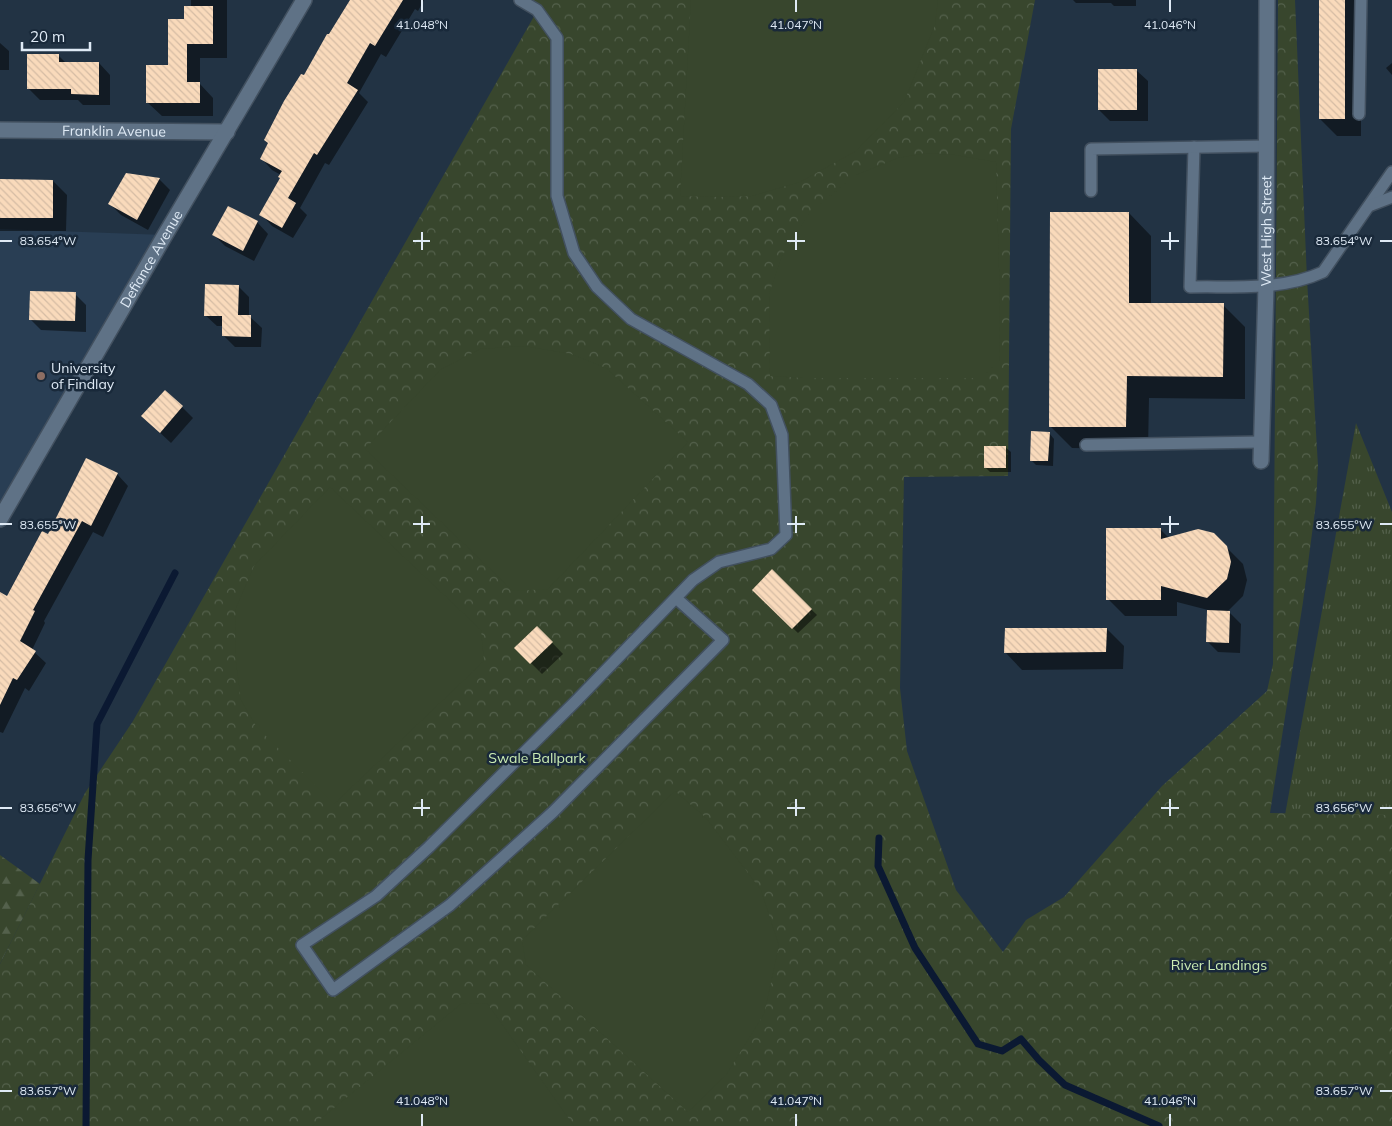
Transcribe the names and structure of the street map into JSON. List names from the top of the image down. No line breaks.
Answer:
{"streets":{"street":["Franklin Avenue","West High Street","Defiance Avenue"]},"crossings":[["Franklin Avenue","Defiance Avenue"]],"parks":["Swale Ballpark","River Landings"],"places":["University of Findlay"],"scale_bar":"20 m","coordinates":["41.048°N","41.047°N","41.046°N","83.654°W","83.655°W","83.656°W","83.657°W"]}
